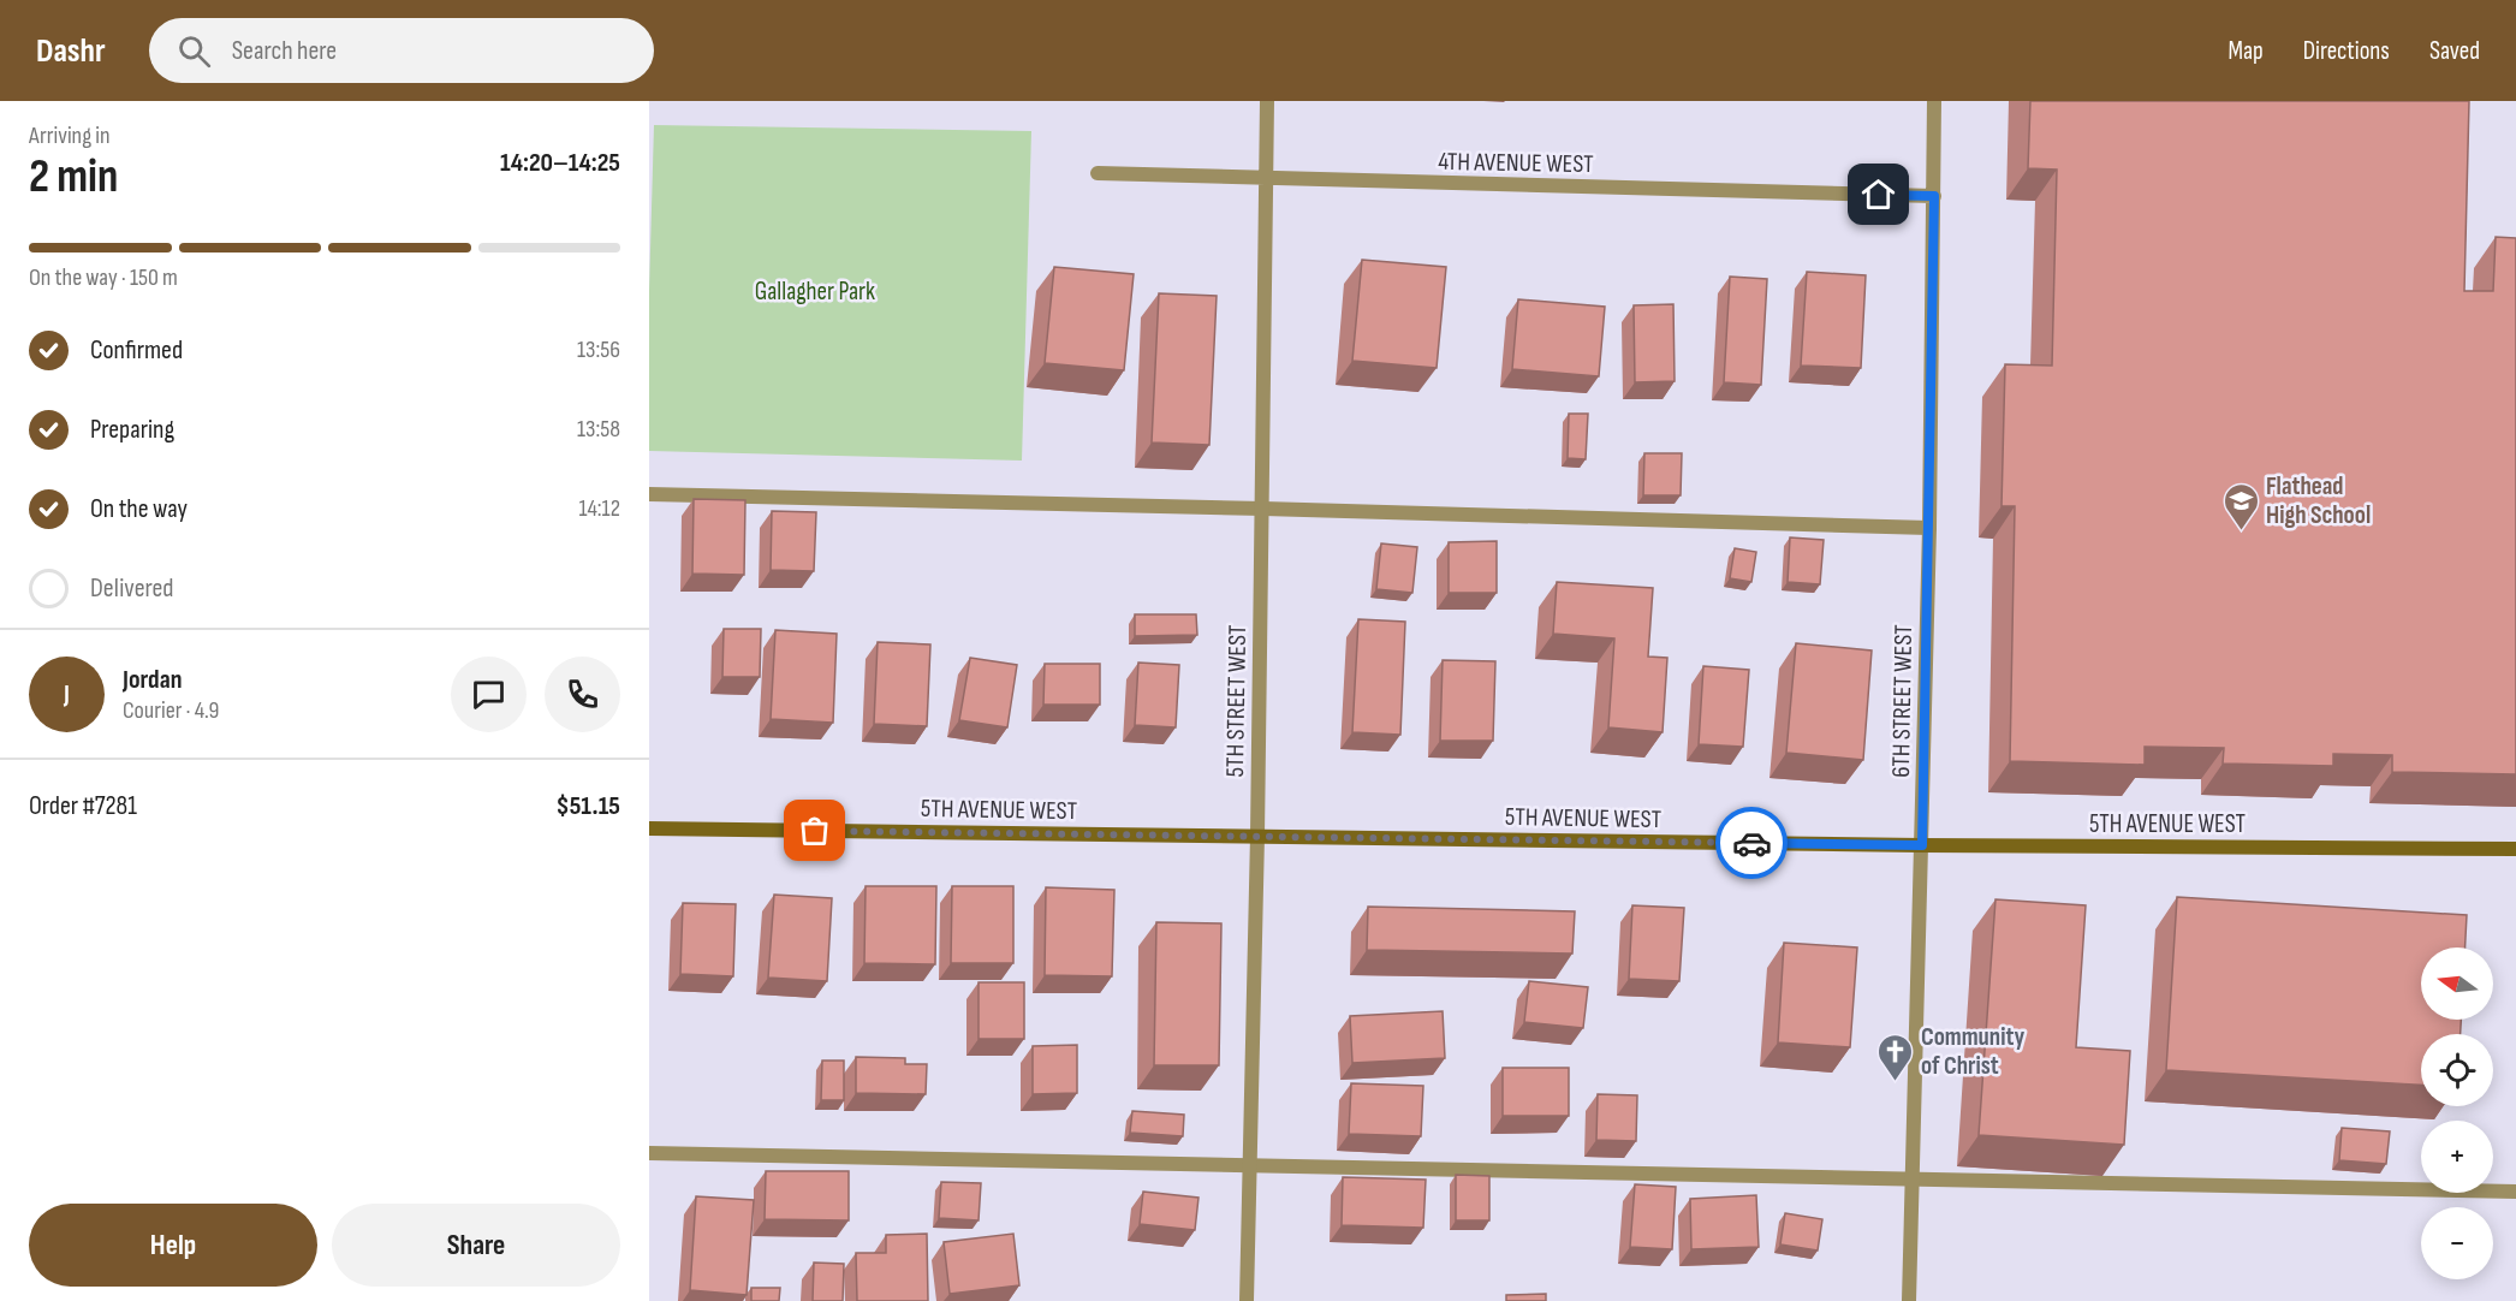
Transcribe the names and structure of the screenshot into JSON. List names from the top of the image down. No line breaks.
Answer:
{"streets":{"street":["4TH AVENUE WEST","5TH STREET WEST","6TH STREET WEST","5TH AVENUE WEST"]},"crossings":[["4TH AVENUE WEST","5TH STREET WEST"],["4TH AVENUE WEST","6TH STREET WEST"],["5TH STREET WEST","5TH AVENUE WEST"],["6TH STREET WEST","5TH AVENUE WEST"]],"parks":["Gallagher Park"],"places":{"school or university":["Flathead High School"],"church":["Community of Christ"]},"north":"left","page":{"header":"Dashr","search":"Search here","nav":["Map","Directions","Saved"],"heading":["2 min","Arriving in","14:20–14:25"],"panel":["Jordan","Courier · 4.9","Order #7281","$51.15"],"bar":"On the way · 150 m","list":[["Confirmed","13:56"],["Preparing","13:58"],["On the way","14:12"],"Delivered"],"round":"J","map_buttons":["+","−"],"buttons":["Help","Share"]}}
